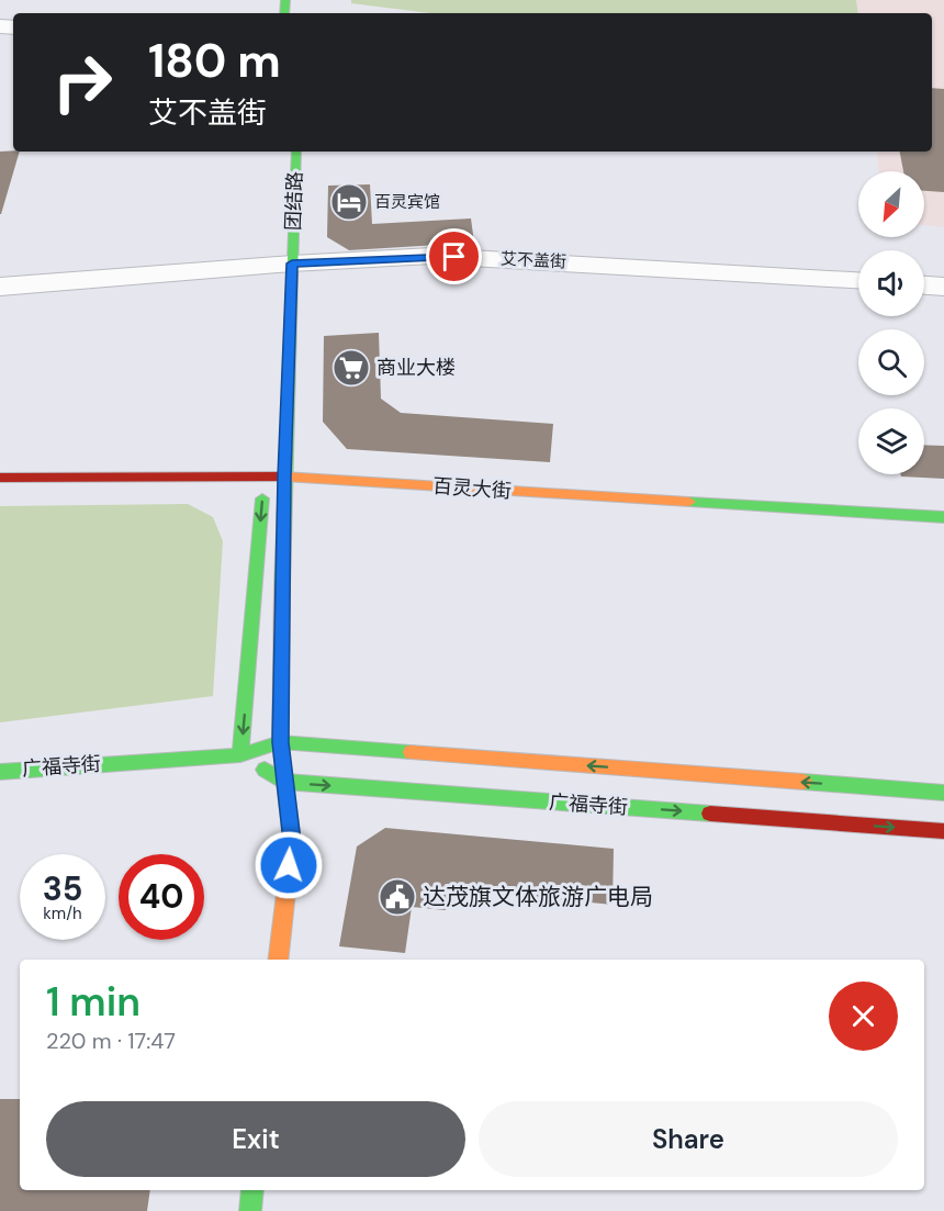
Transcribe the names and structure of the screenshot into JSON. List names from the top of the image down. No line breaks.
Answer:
{"streets":{"street":["团结路","艾不盖街","百灵大街","广福寺街"]},"crossings":[["团结路","艾不盖街"],["团结路","百灵大街"],["团结路","广福寺街"]],"places":{"hotel":["百灵宾馆"],"supermarket":["商业大楼"],"public building":["达茂旗文体旅游广电局"]},"north":"bottom left","page":{"turn":["180 m","艾不盖街"],"speed":"35 km/h","limit":"40","heading":["1 min","220 m · 17:47"],"buttons":["Exit","Share"]}}
